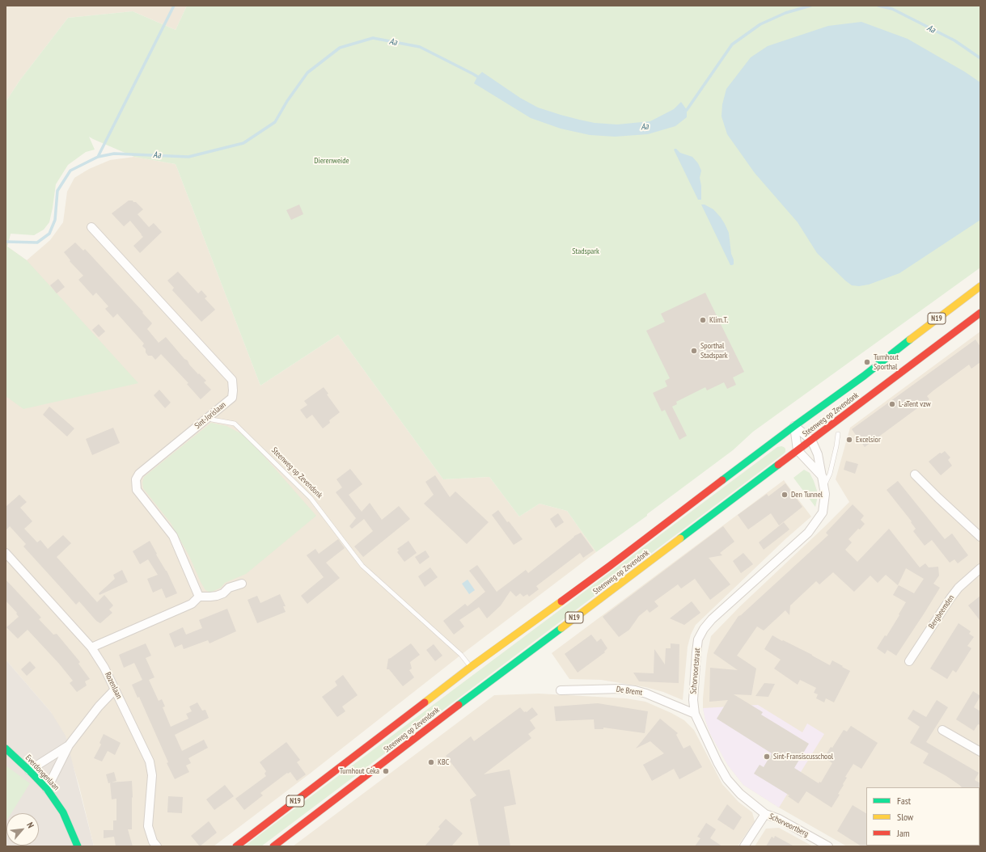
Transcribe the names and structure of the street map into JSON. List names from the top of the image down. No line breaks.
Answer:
{"streets":{"main road":["N19","Steenweg op Zevendonk","Everdongenlaan"],"street":["Sint-Jorislaan","Bergbeemden","Schorvoortstraat","Rozenlaan","De Bremt","Schorvoortberg"]},"crossings":[["Steenweg op Zevendonk","Sint-Jorislaan"],["Steenweg op Zevendonk","Schorvoortstraat"],["Schorvoortstraat","De Bremt"],["Schorvoortstraat","Schorvoortberg"]],"water":["Aa"],"parks":["Dierenweide","Stadspark"],"places":["Klim.T.","Sporthal Stadspark","Turnhout Sporthal","L-aTent vzw","Excelsior","Den Tunnel","Sint-Fransiscusschool","KBC","Turnhout Ceka"],"legend":["Fast","Slow","Jam"],"north":"top right"}
